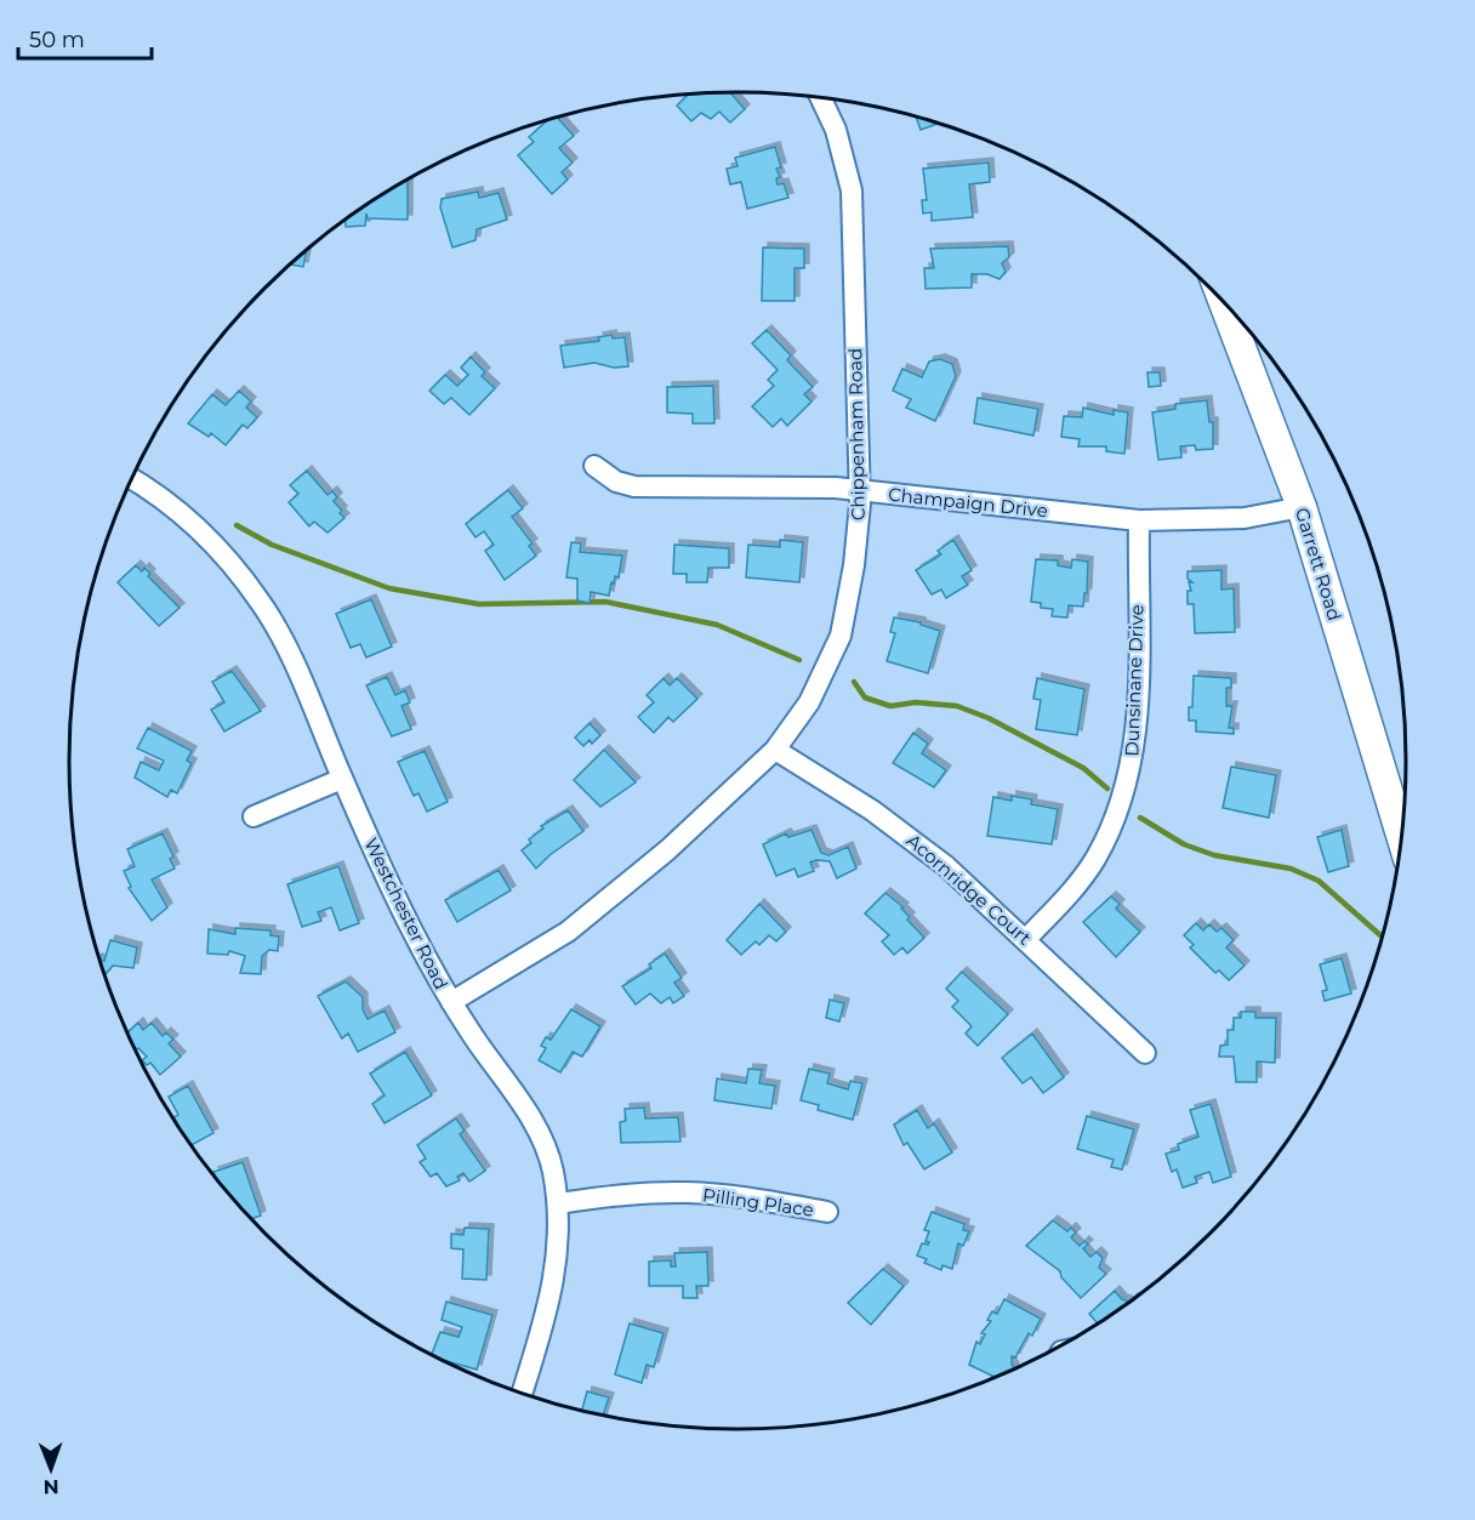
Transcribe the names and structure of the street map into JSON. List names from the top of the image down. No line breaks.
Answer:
{"streets":{"street":["Chippenham Road","Champaign Drive","Garrett Road","Dunsinane Drive","Acornridge Court","Westchester Road","Pilling Place"]},"crossings":[["Chippenham Road","Champaign Drive"],["Chippenham Road","Acornridge Court"],["Chippenham Road","Westchester Road"],["Champaign Drive","Garrett Road"],["Champaign Drive","Dunsinane Drive"],["Dunsinane Drive","Acornridge Court"],["Westchester Road","Pilling Place"]],"scale_bar":"50 m","north":"bottom"}
